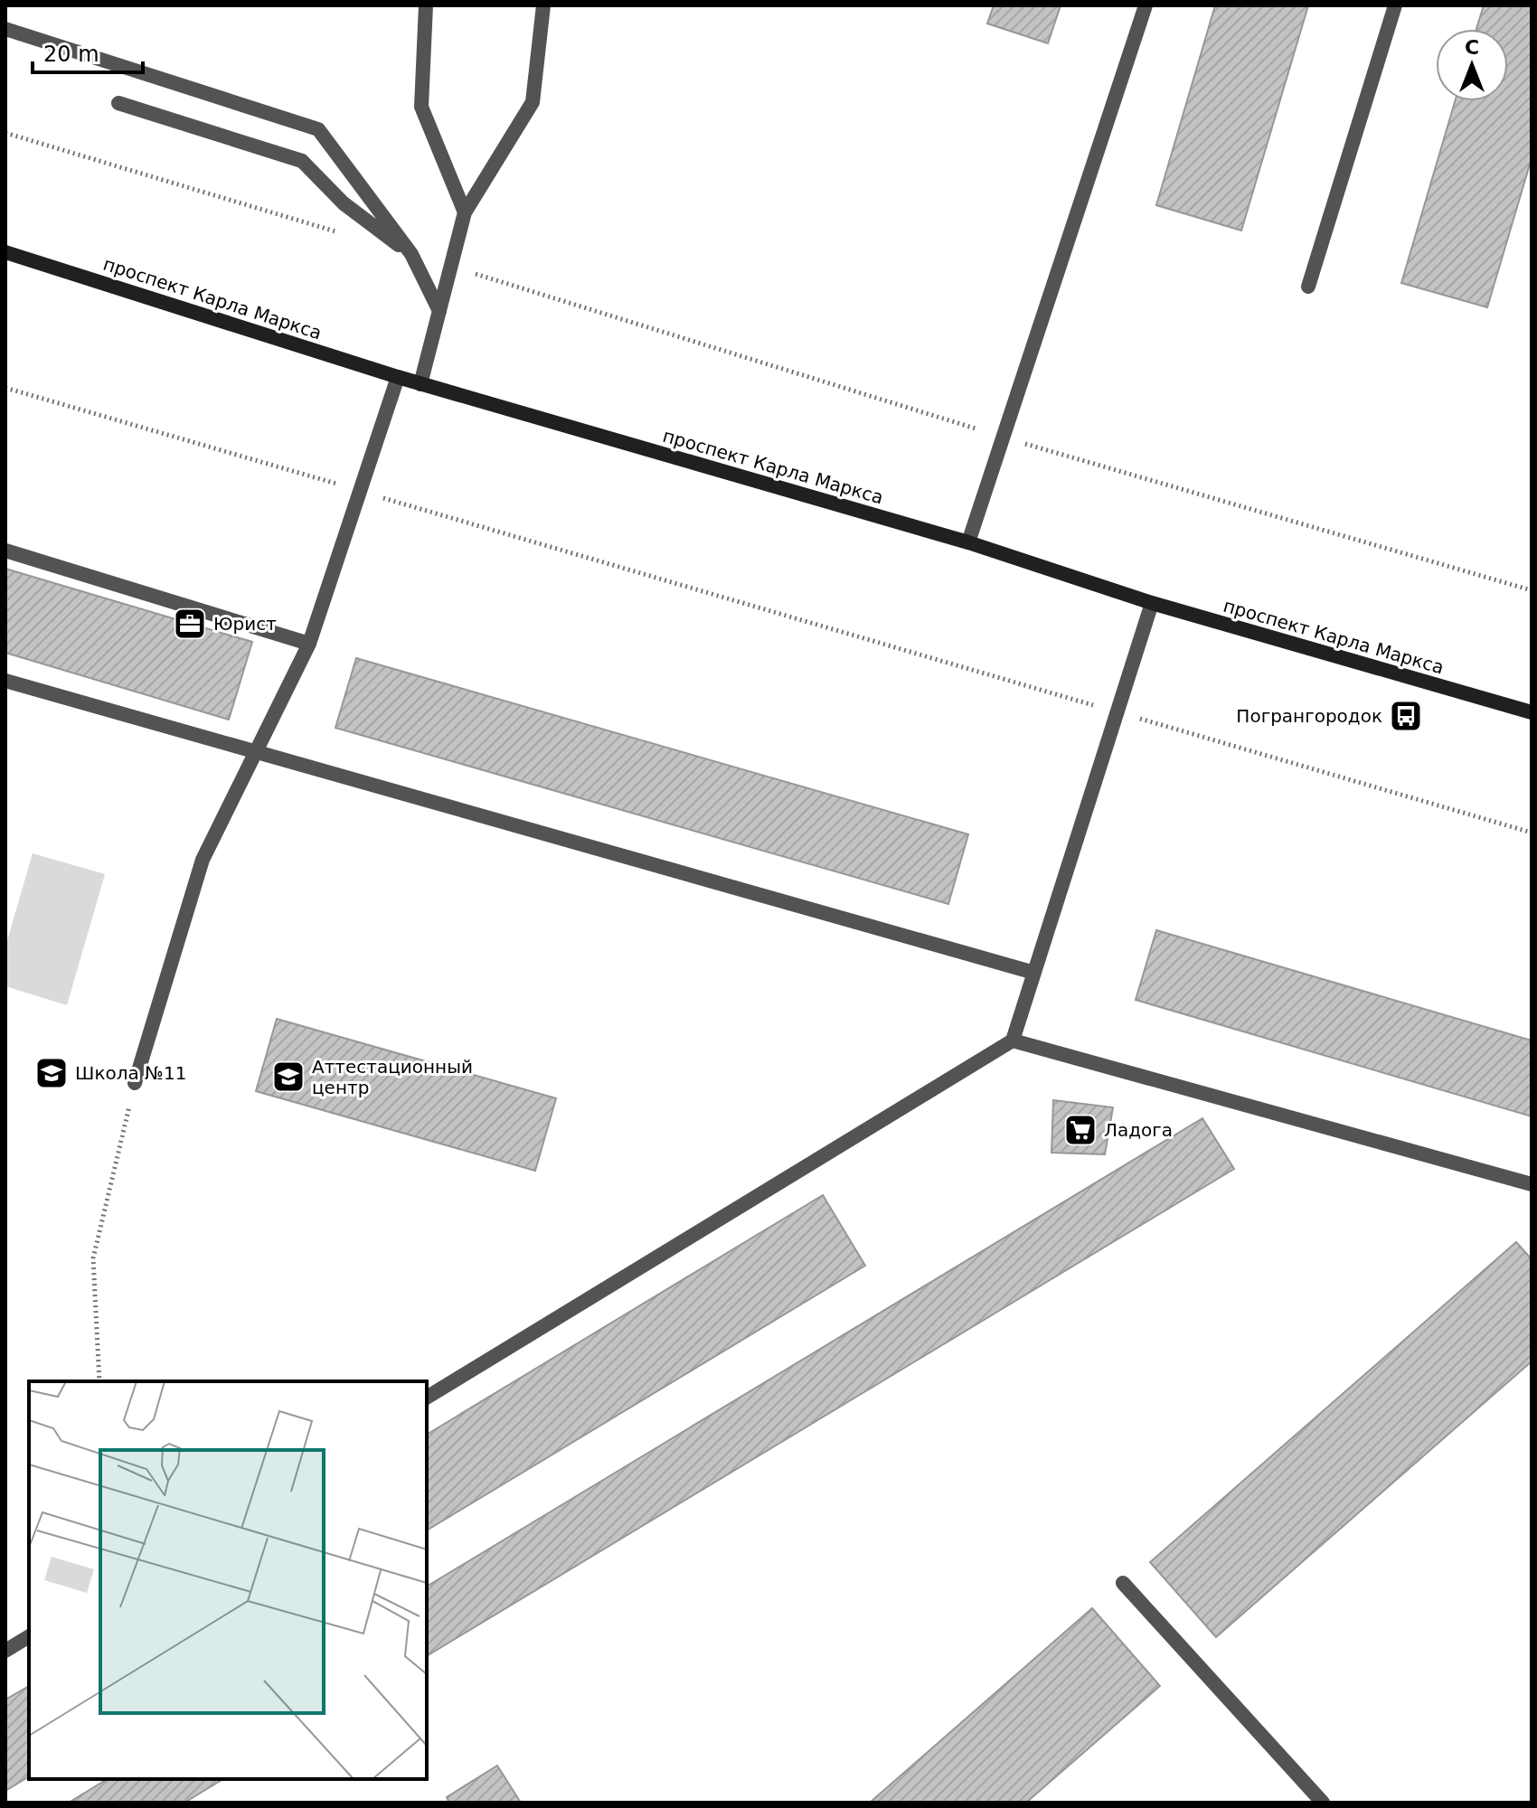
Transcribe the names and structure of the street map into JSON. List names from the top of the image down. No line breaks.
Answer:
{"streets":{"main road":["проспект Карла Маркса"]},"places":{"office":["Юрист"],"bus stop":["Погрангородок"],"school or university":["Школа №11","Аттестационный центр"],"supermarket":["Ладога"]},"scale_bar":"20 m","north":"top"}
